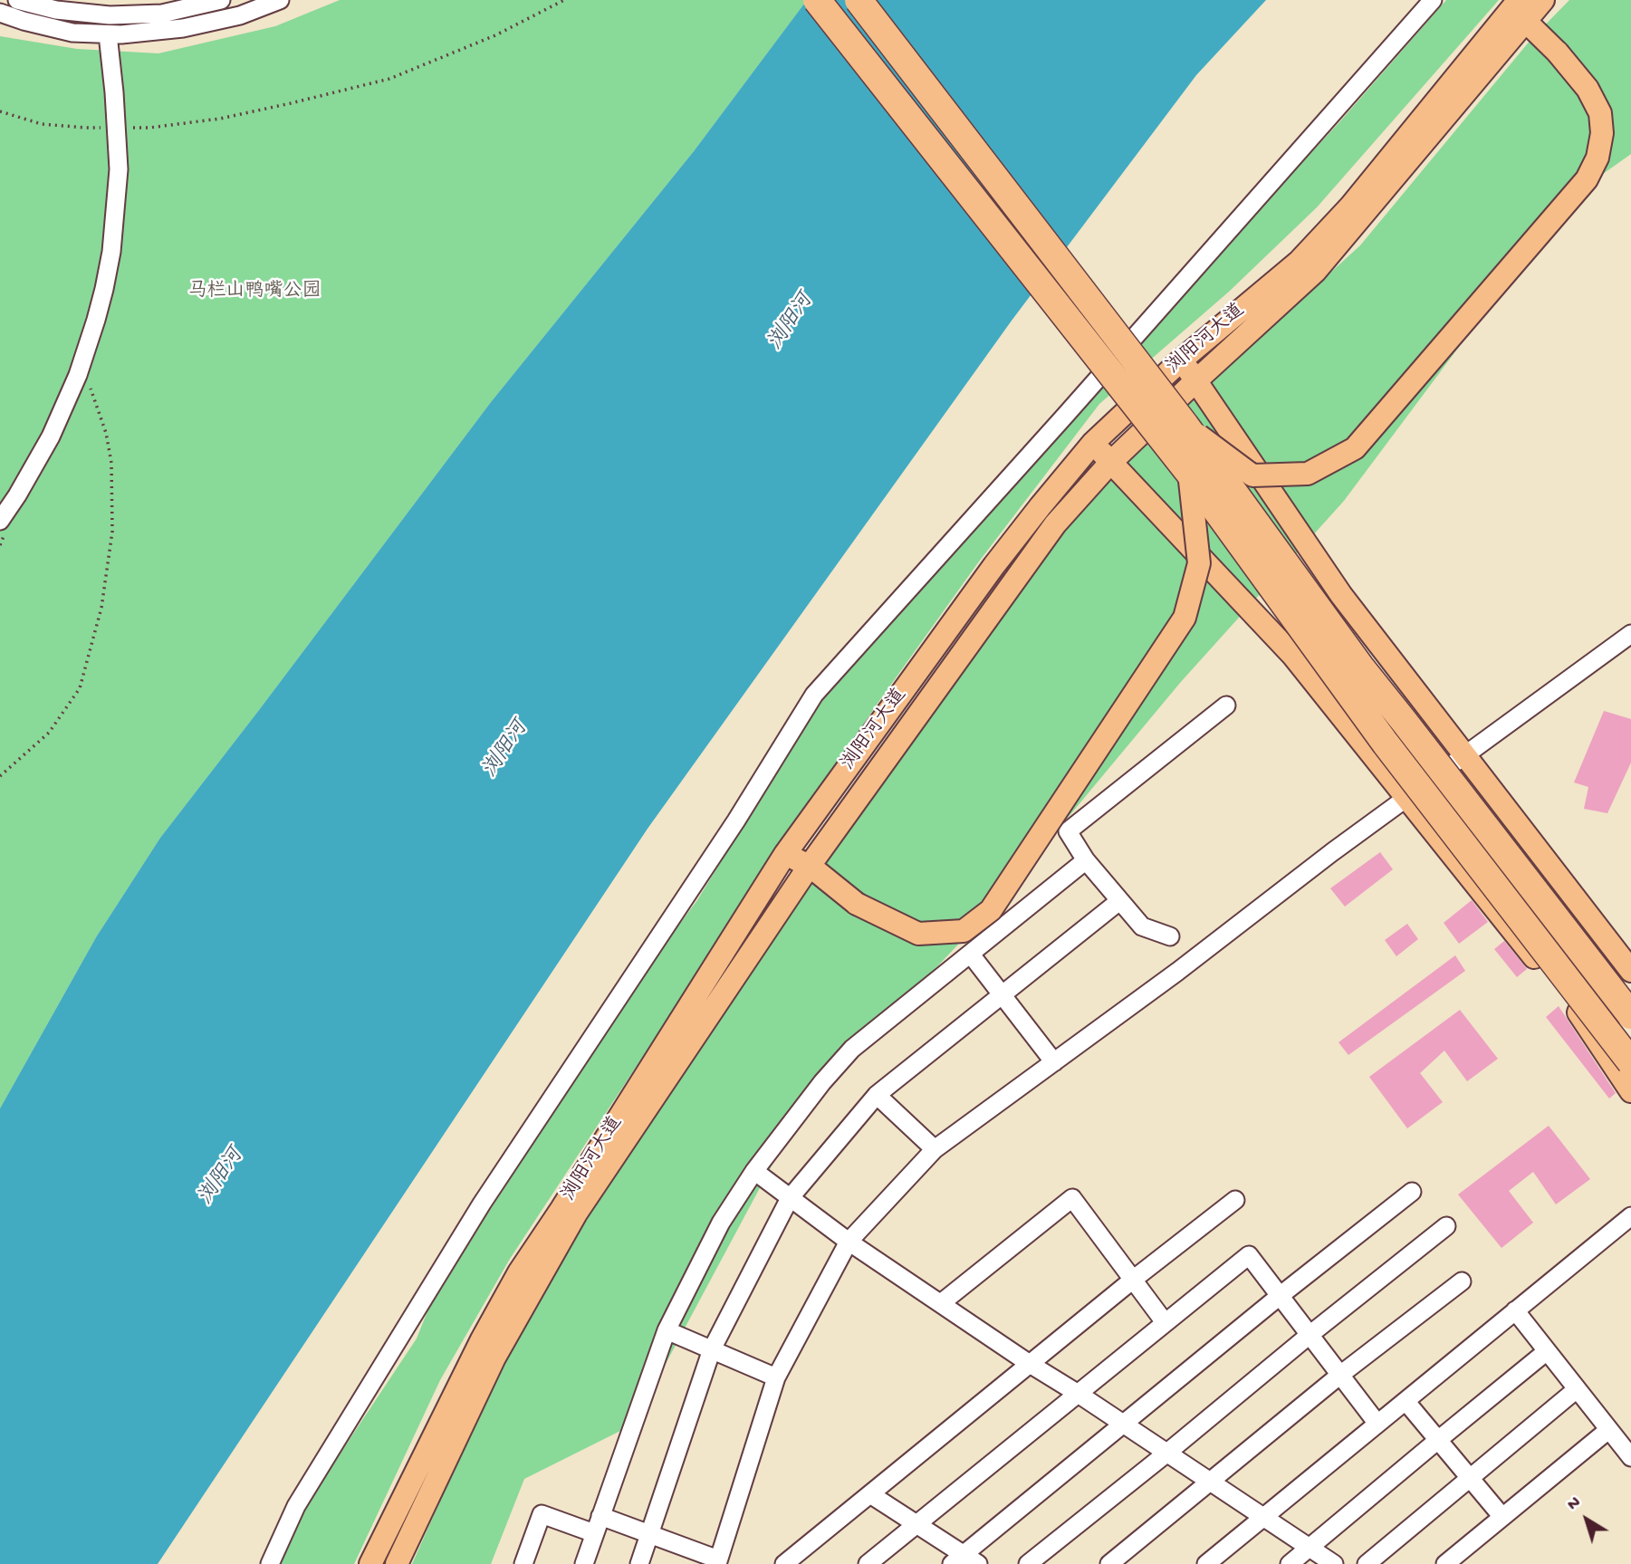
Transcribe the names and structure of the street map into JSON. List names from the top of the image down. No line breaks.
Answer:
{"streets":{"main road":["浏阳河大道"]},"water":["浏阳河"],"parks":["马栏山鸭嘴公园"],"north":"top left"}
